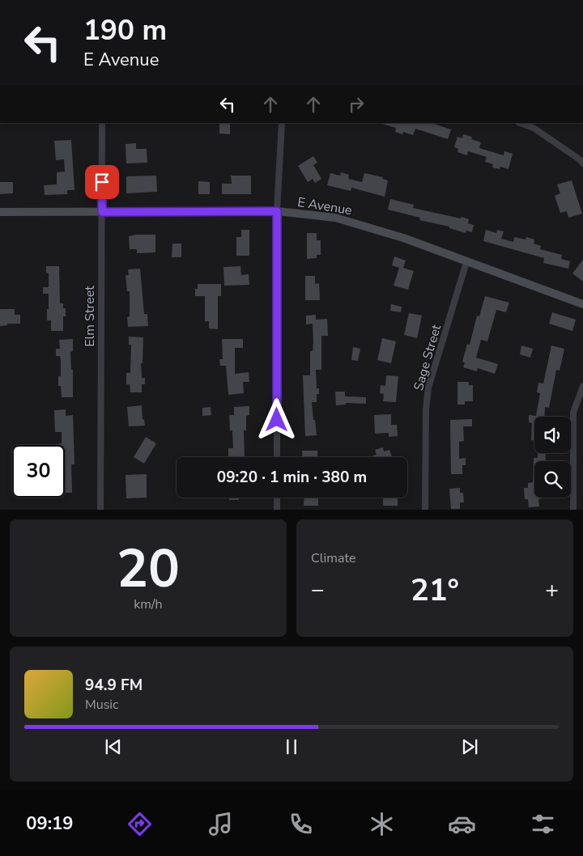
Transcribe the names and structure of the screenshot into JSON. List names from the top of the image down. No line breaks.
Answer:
{"streets":{"street":["E Avenue","Elm Street","Sage Street"]},"crossings":[["E Avenue","Elm Street"],["E Avenue","Sage Street"]],"page":{"turn":["190 m","E Avenue"],"limit":"30","trip":"09:20 · 1 min · 380 m","tile":[["20","km/h"],"Climate"],"heat":["−","21°","+"],"song":["94.9 FM","Music"],"tabs":"09:19"}}
